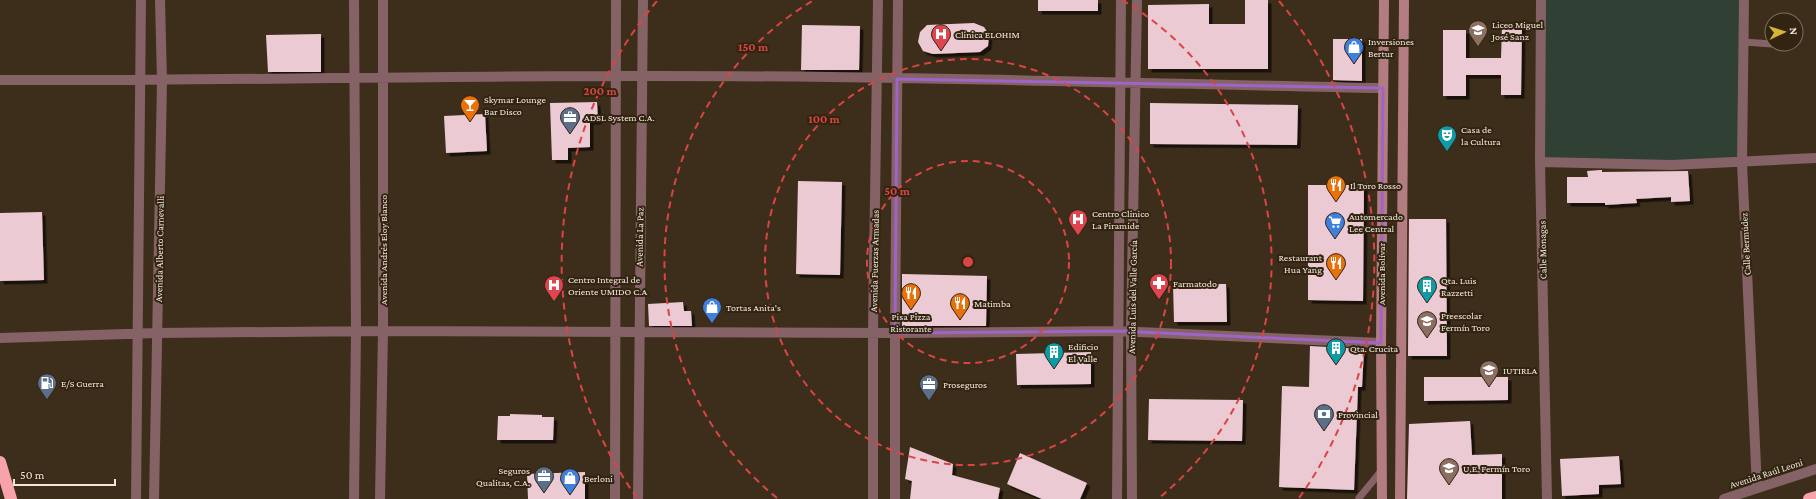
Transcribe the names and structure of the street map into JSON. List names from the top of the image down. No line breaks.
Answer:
{"streets":{"street":["Avenida La Paz","Calle Bermúdez","Avenida Alberto Carnevalli","Avenida Andrés Eloy Blanco","Calle Monagas","Avenida Fuerzas Armadas","Avenida Bolívar","Avenida Luis del Valle García","Avenida Raúl Leoni"]},"crossings":[["Calle Bermúdez","Avenida Raúl Leoni"]],"places":{"school or university":["Liceo Miguel José Sanz","Preescolar Fermín Toro","IUTIRLA","U.E. Fermín Toro"],"hospital":["Clinica ELOHIM","Centro Clinico La Piramide","Centro Integral de Oriente UMIDO C.A"],"shop":["Inversiones Bertur","Tortas Anita's","Berloni"],"bar":["Skymar Lounge Bar Disco"],"office":["ADSL System C.A.","Proseguros","Seguros Qualitas, C.A."],"theatre":["Casa de la Cultura"],"restaurant":["Il Toro Rosso","Restaurant Hua Yang","Pisa Pizza Ristorante","Matimba"],"supermarket":["Automercado Lee Central"],"pharmacy":["Farmatodo"],"building":["Qta. Luis Razzetti","Qta. Crucita","Edificio El Valle"],"fuel station":["E/S Guerra"],"bank":["Provincial"]},"scale_bar":"50 m","north":"right","rings":["150 m","200 m","100 m","50 m"]}
